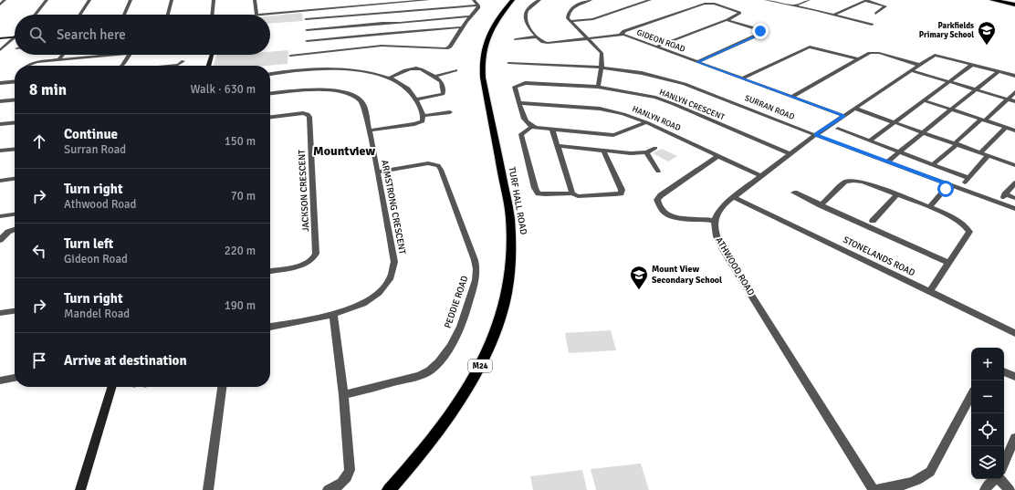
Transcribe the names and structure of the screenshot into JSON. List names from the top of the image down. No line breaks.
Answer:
{"streets":{"main road":["TURF HALL ROAD","M24"],"street":["GIDEON ROAD","HANLYN CRESCENT","SURRAN ROAD","HANLYN ROAD","JACKSON CRESCENT","ARMSTRONG CRESCENT","STONELANDS ROAD","ATHWOOD ROAD","PEDDIE ROAD"]},"crossings":[["HANLYN CRESCENT","HANLYN ROAD"],["ARMSTRONG CRESCENT","PEDDIE ROAD"]],"districts":["Mountview"],"places":{"school or university":["Parkfields Primary School","Mount View Secondary School"]},"page":{"search":"Search here","heading":["8 min","Walk · 630 m"],"list":[["Continue","Surran Road","150 m"],["Turn right","Athwood Road","70 m"],["Turn left","Gideon Road","220 m"],["Turn right","Mandel Road","190 m"],"Arrive at destination"],"map_buttons":["+","−"]}}
